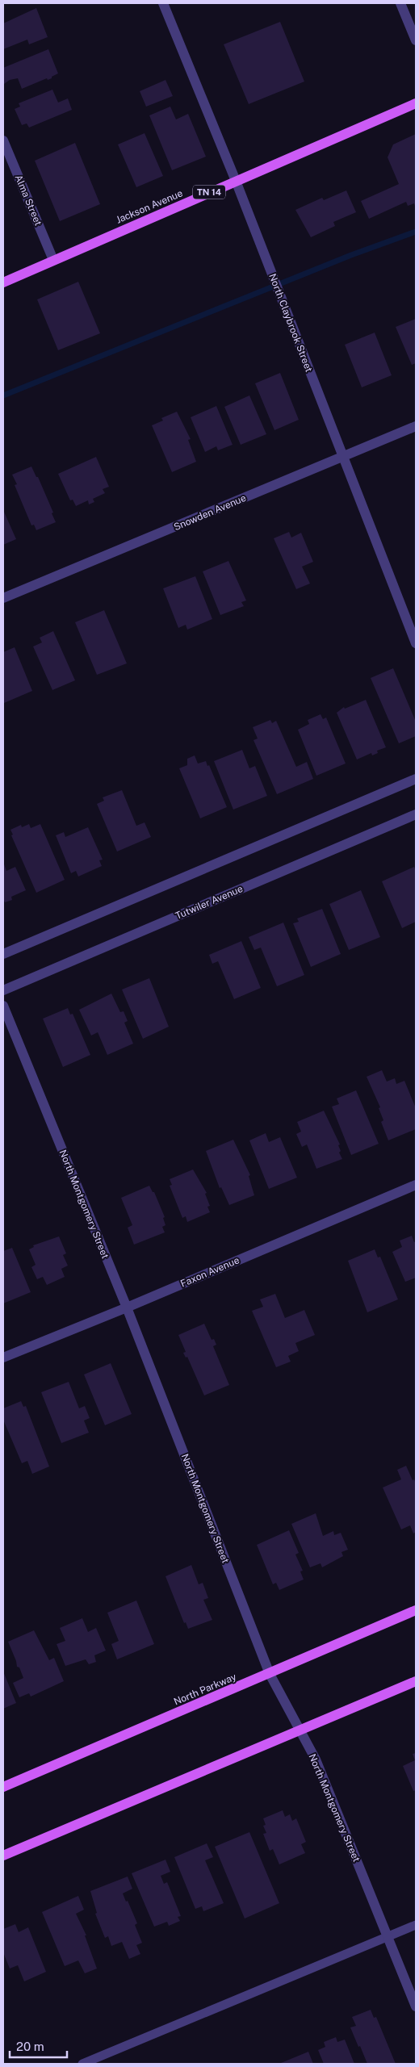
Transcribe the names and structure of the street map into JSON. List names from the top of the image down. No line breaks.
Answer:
{"streets":{"main road":["TN 14","Jackson Avenue","North Parkway"],"street":["Alma Street","North Claybrook Street","Snowden Avenue","Tutwiler Avenue","North Montgomery Street","Faxon Avenue"]},"crossings":[["Alma Street","Jackson Avenue"],["Jackson Avenue","North Claybrook Street"],["North Claybrook Street","Snowden Avenue"],["North Montgomery Street","Faxon Avenue"],["North Montgomery Street","North Parkway"]],"scale_bar":"20 m"}
